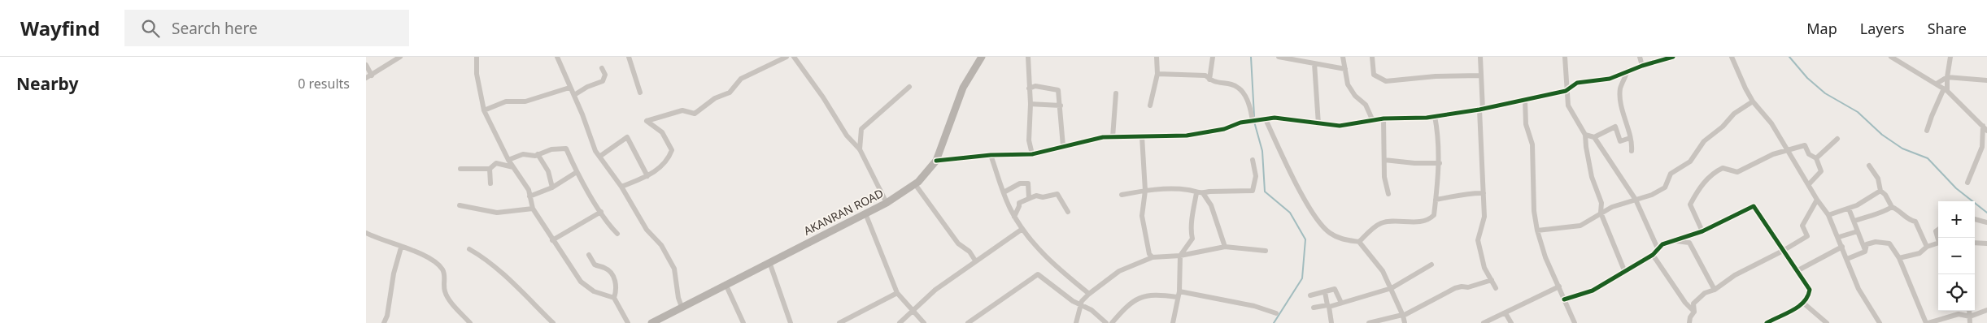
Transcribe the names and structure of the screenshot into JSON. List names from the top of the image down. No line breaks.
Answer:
{"streets":{"main road":["AKANRAN ROAD"]},"page":{"header":"Wayfind","search":"Search here","nav":["Map","Layers","Share"],"heading":["Nearby","0 results"],"map_buttons":["+","−"]}}
